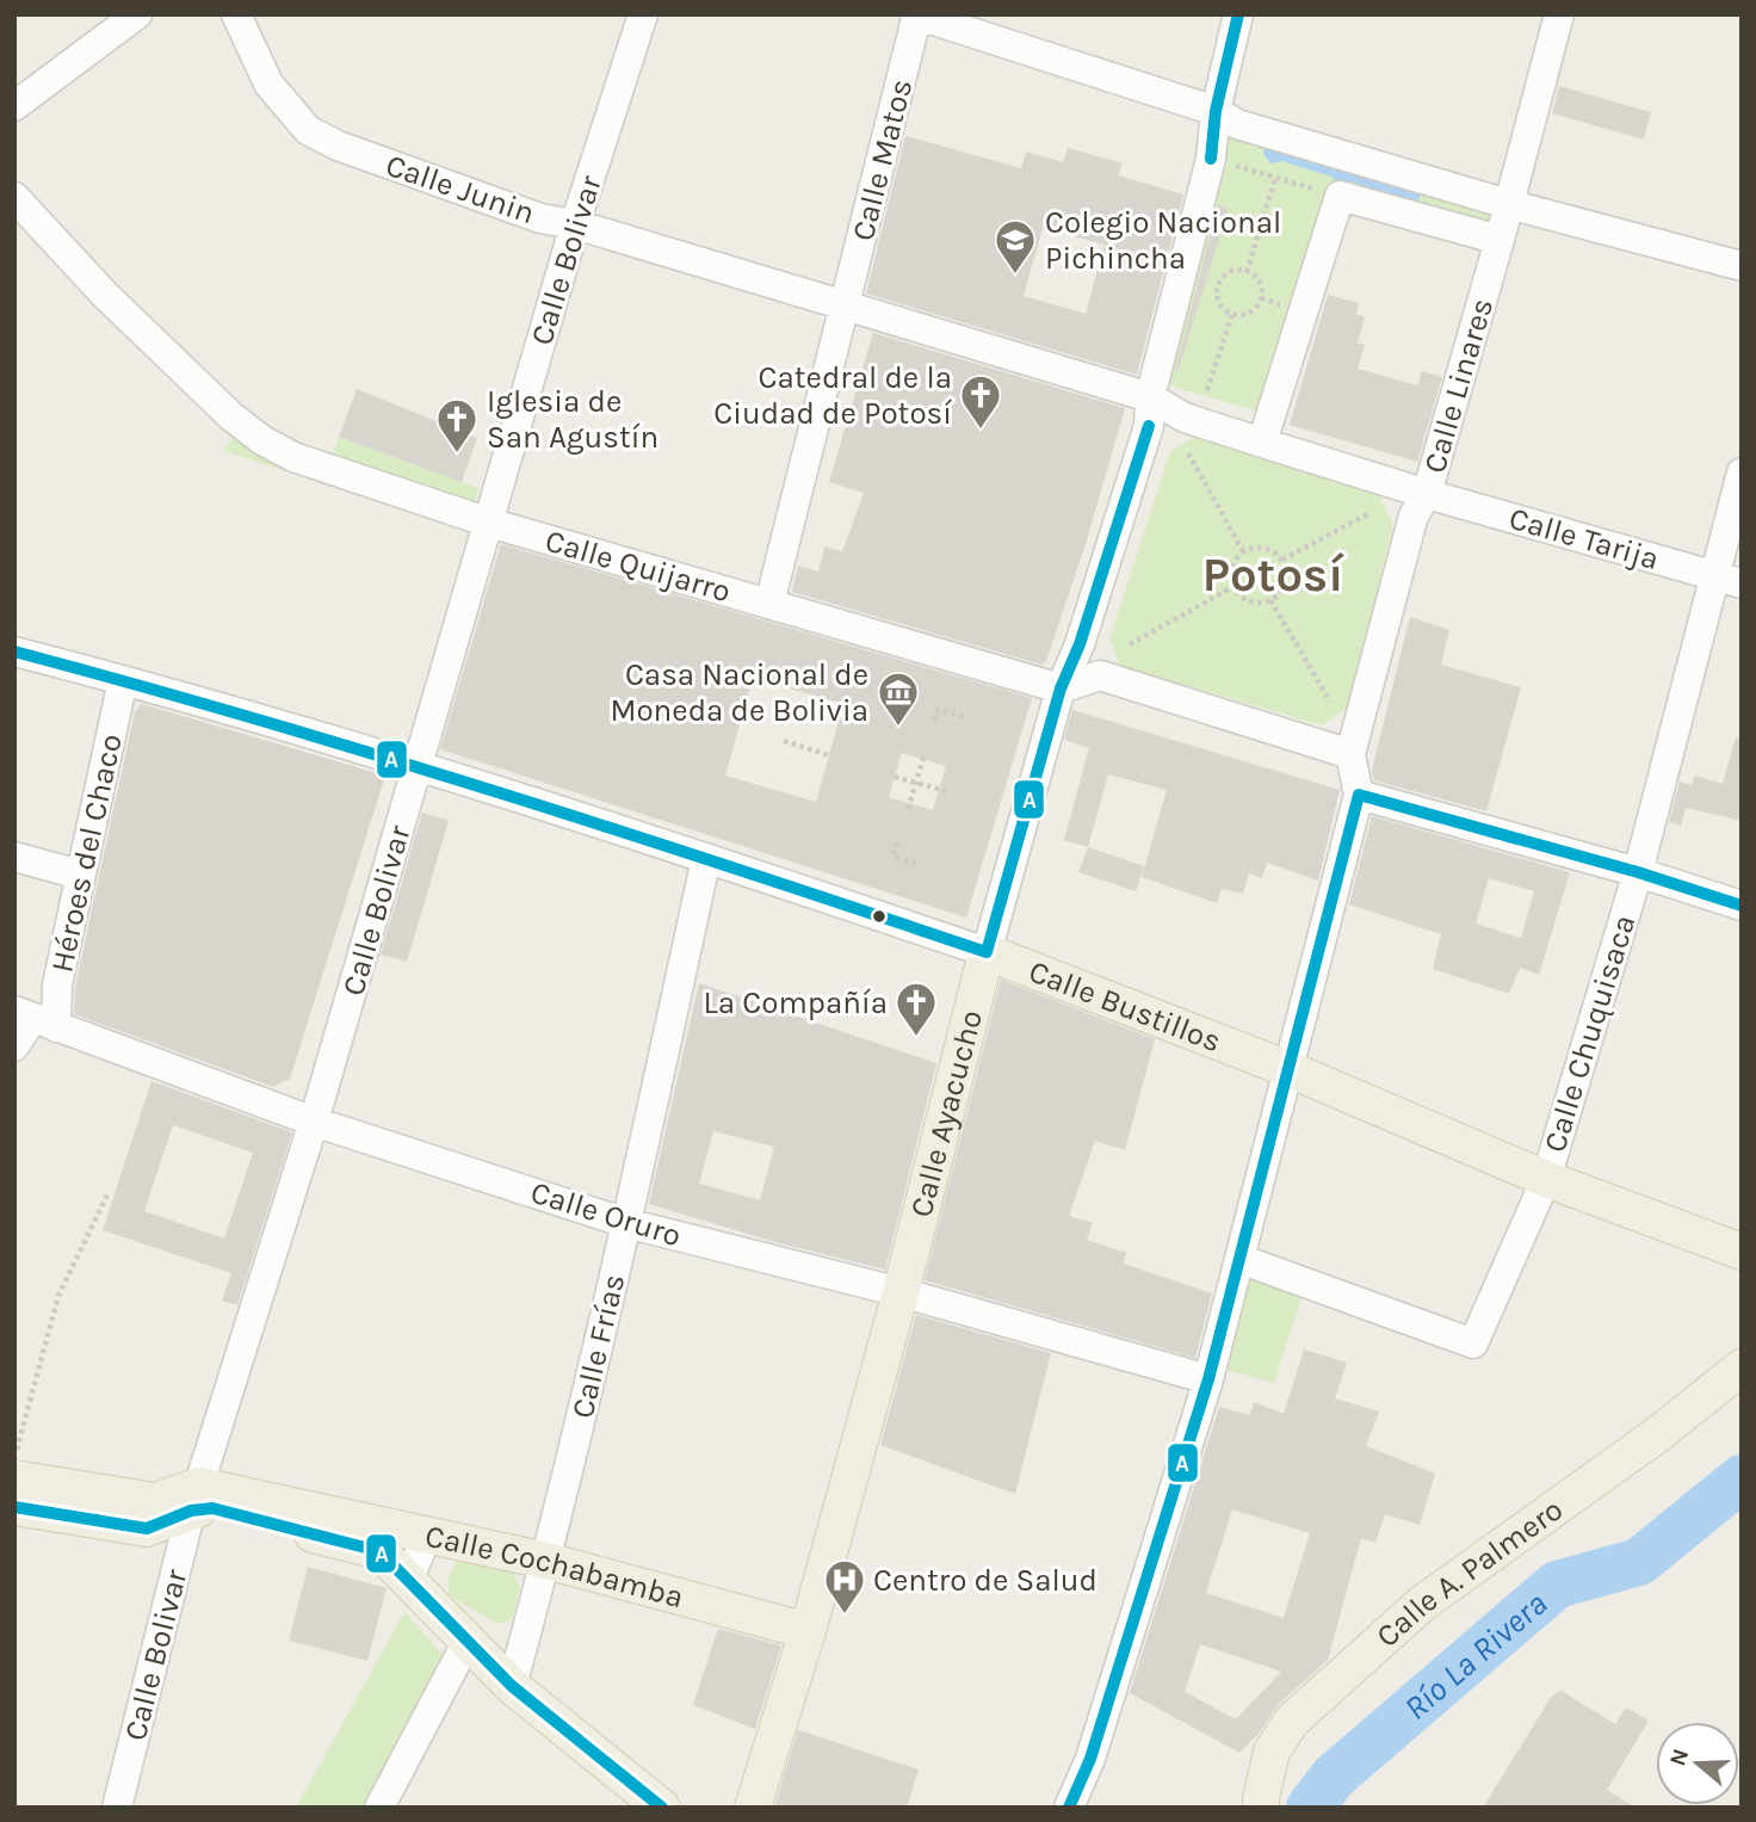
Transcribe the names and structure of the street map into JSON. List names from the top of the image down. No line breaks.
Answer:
{"streets":{"main road":["Calle Bustillos","Calle Ayacucho","Calle Cochabamba","Calle A. Palmero"],"street":["Calle Matos","Calle Junin","Calle Bolivar","Calle Linares","Calle Tarija","Calle Quijarro","Héroes del Chaco","Calle Chuquisaca","Calle Oruro","Calle Frías"]},"crossings":[["Calle Matos","Calle Junin"],["Calle Matos","Calle Quijarro"],["Calle Junin","Calle Bolivar"],["Calle Junin","Calle Ayacucho"],["Calle Bolivar","Calle Quijarro"],["Calle Bolivar","Calle Bustillos"],["Calle Bolivar","Calle Oruro"],["Calle Bolivar","Calle Cochabamba"],["Calle Linares","Calle Tarija"],["Calle Tarija","Calle Chuquisaca"],["Calle Quijarro","Calle Ayacucho"],["Héroes del Chaco","Calle Bustillos"],["Héroes del Chaco","Calle Oruro"],["Calle Bustillos","Calle Chuquisaca"],["Calle Bustillos","Calle Ayacucho"],["Calle Bustillos","Calle Frías"],["Calle Ayacucho","Calle Oruro"],["Calle Ayacucho","Calle Cochabamba"],["Calle Oruro","Calle Frías"],["Calle Frías","Calle Cochabamba"]],"districts":["Potosí"],"water":["Río La Rivera"],"places":{"school or university":["Colegio Nacional Pichincha"],"church":["Catedral de la Ciudad de Potosí","Iglesia de San Agustín","La Compañía"],"museum":["Casa Nacional de Moneda de Bolivia"],"hospital":["Centro de Salud"]},"lines":["transit line A"],"north":"left"}
